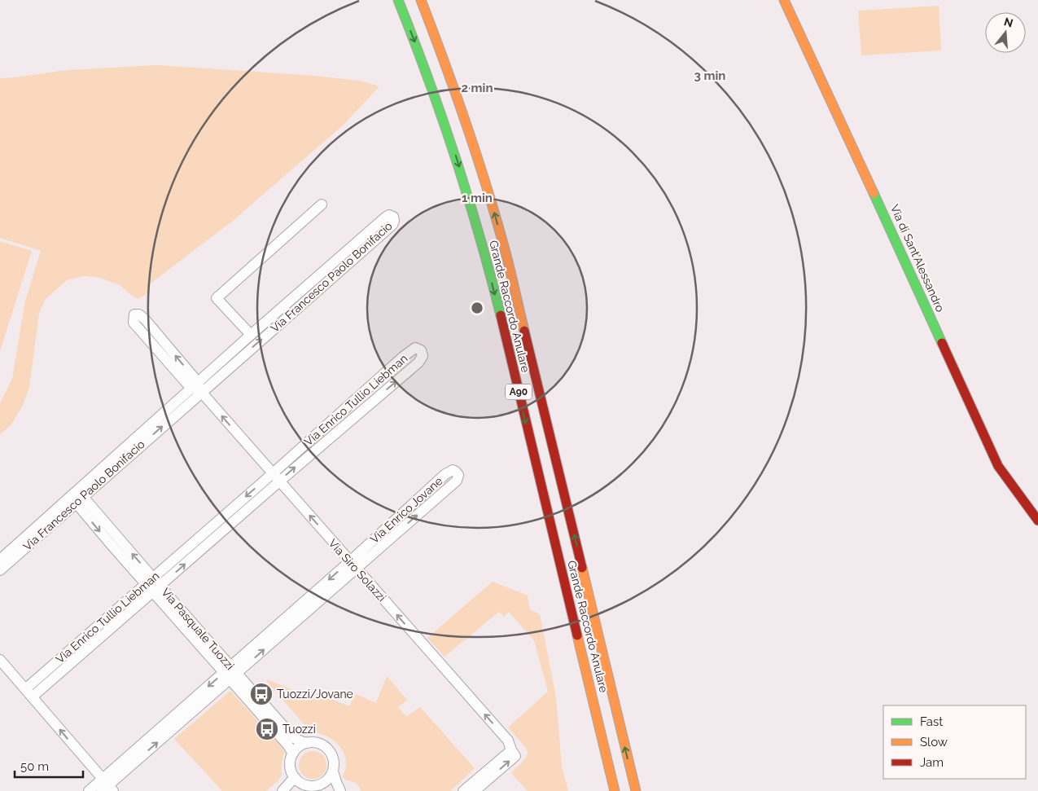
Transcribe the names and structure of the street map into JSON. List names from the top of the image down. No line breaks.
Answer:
{"streets":{"main road":["Via di Sant'Alessandro","Grande Raccordo Anulare","A90"],"street":["Via Francesco Paolo Bonifacio","Via Enrico Tullio Liebman","Via Enrico Jovane","Via Siro Solazzi","Via Pasquale Tuozzi"]},"crossings":[["Via Francesco Paolo Bonifacio","Via Siro Solazzi"],["Via Francesco Paolo Bonifacio","Via Pasquale Tuozzi"],["Via Enrico Tullio Liebman","Via Siro Solazzi"],["Via Enrico Tullio Liebman","Via Pasquale Tuozzi"],["Via Enrico Jovane","Via Siro Solazzi"],["Via Enrico Jovane","Via Pasquale Tuozzi"]],"places":{"bus stop":["Tuozzi/Jovane","Tuozzi"]},"legend":["Fast","Slow","Jam"],"scale_bar":"50 m","north":"top","rings":["3 min","2 min","1 min"]}
